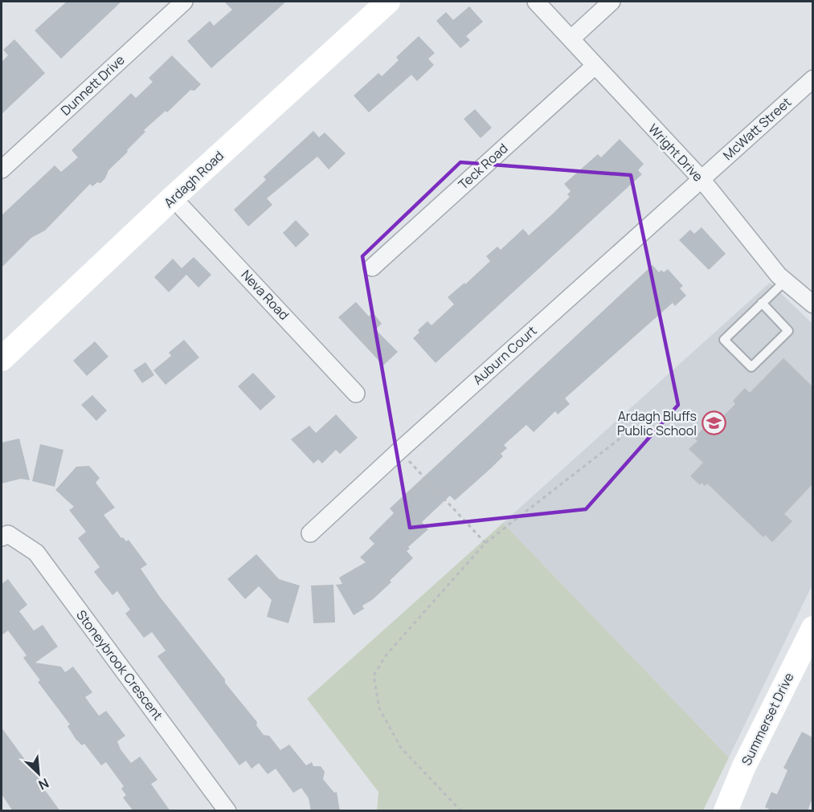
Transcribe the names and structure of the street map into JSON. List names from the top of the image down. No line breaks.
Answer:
{"streets":{"street":["Dunnett Drive","McWatt Street","Wright Drive","Teck Road","Ardagh Road","Neva Road","Auburn Court","Stoneybrook Crescent","Summerset Drive"]},"crossings":[["McWatt Street","Wright Drive"],["McWatt Street","Auburn Court"],["Wright Drive","Teck Road"],["Wright Drive","Auburn Court"],["Ardagh Road","Neva Road"]],"places":{"school or university":["Ardagh Bluffs Public School"]},"north":"bottom right"}
